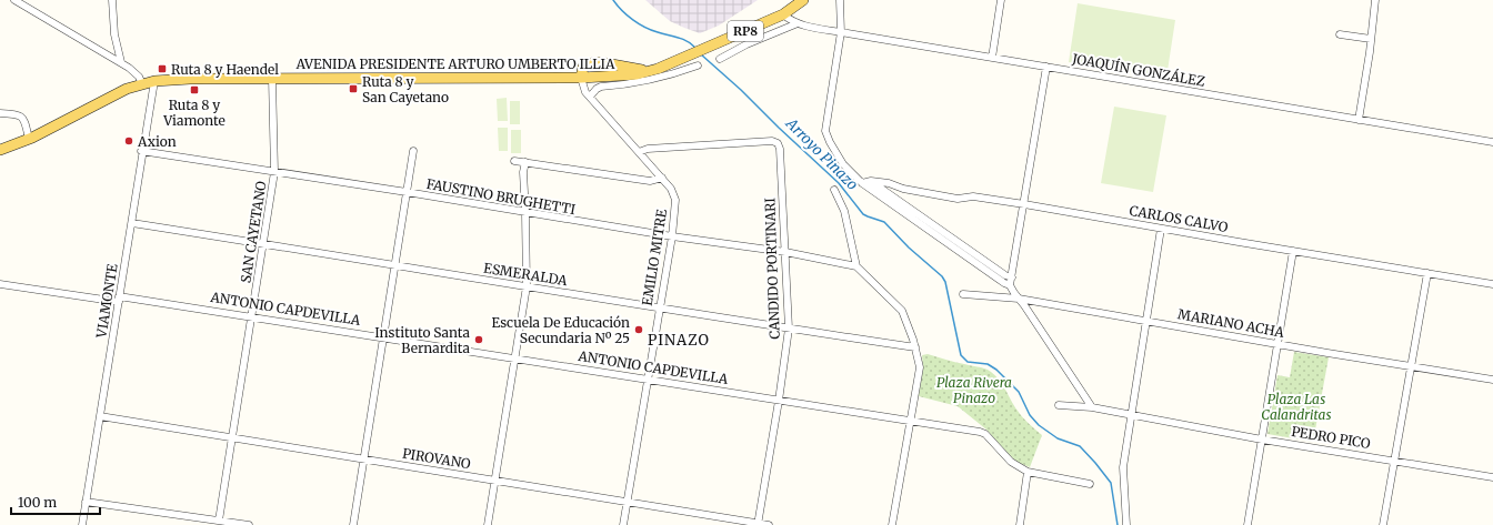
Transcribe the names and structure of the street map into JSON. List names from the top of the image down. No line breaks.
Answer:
{"streets":{"main road":["RP8","AVENIDA PRESIDENTE ARTURO UMBERTO ILLIA"],"street":["JOAQUÍN GONZÁLEZ","FAUSTINO BRUGHETTI","CARLOS CALVO","SAN CAYETANO","EMILIO MITRE","CANDIDO PORTINARI","ESMERALDA","VIAMONTE","ANTONIO CAPDEVILLA","MARIANO ACHA","PEDRO PICO","PIROVANO"]},"crossings":[["AVENIDA PRESIDENTE ARTURO UMBERTO ILLIA","JOAQUÍN GONZÁLEZ"],["AVENIDA PRESIDENTE ARTURO UMBERTO ILLIA","SAN CAYETANO"],["AVENIDA PRESIDENTE ARTURO UMBERTO ILLIA","EMILIO MITRE"],["AVENIDA PRESIDENTE ARTURO UMBERTO ILLIA","VIAMONTE"],["FAUSTINO BRUGHETTI","SAN CAYETANO"],["FAUSTINO BRUGHETTI","EMILIO MITRE"],["FAUSTINO BRUGHETTI","CANDIDO PORTINARI"],["FAUSTINO BRUGHETTI","VIAMONTE"],["SAN CAYETANO","ESMERALDA"],["SAN CAYETANO","ANTONIO CAPDEVILLA"],["SAN CAYETANO","PIROVANO"],["EMILIO MITRE","CANDIDO PORTINARI"],["EMILIO MITRE","ESMERALDA"],["EMILIO MITRE","ANTONIO CAPDEVILLA"],["EMILIO MITRE","PIROVANO"],["CANDIDO PORTINARI","ESMERALDA"],["CANDIDO PORTINARI","ANTONIO CAPDEVILLA"],["CANDIDO PORTINARI","PIROVANO"],["ESMERALDA","VIAMONTE"],["VIAMONTE","ANTONIO CAPDEVILLA"],["VIAMONTE","PIROVANO"]],"districts":["PINAZO"],"water":["Arroyo Pinazo"],"parks":["Plaza Rivera Pinazo","Plaza Las Calandritas"],"places":{"transit":["Ruta 8 y Haendel","Ruta 8 y San Cayetano","Ruta 8 y Viamonte"],"other":["Axion","Escuela De Educación Secundaria Nº 25","Instituto Santa Bernardita"]},"scale_bar":"100 m"}
